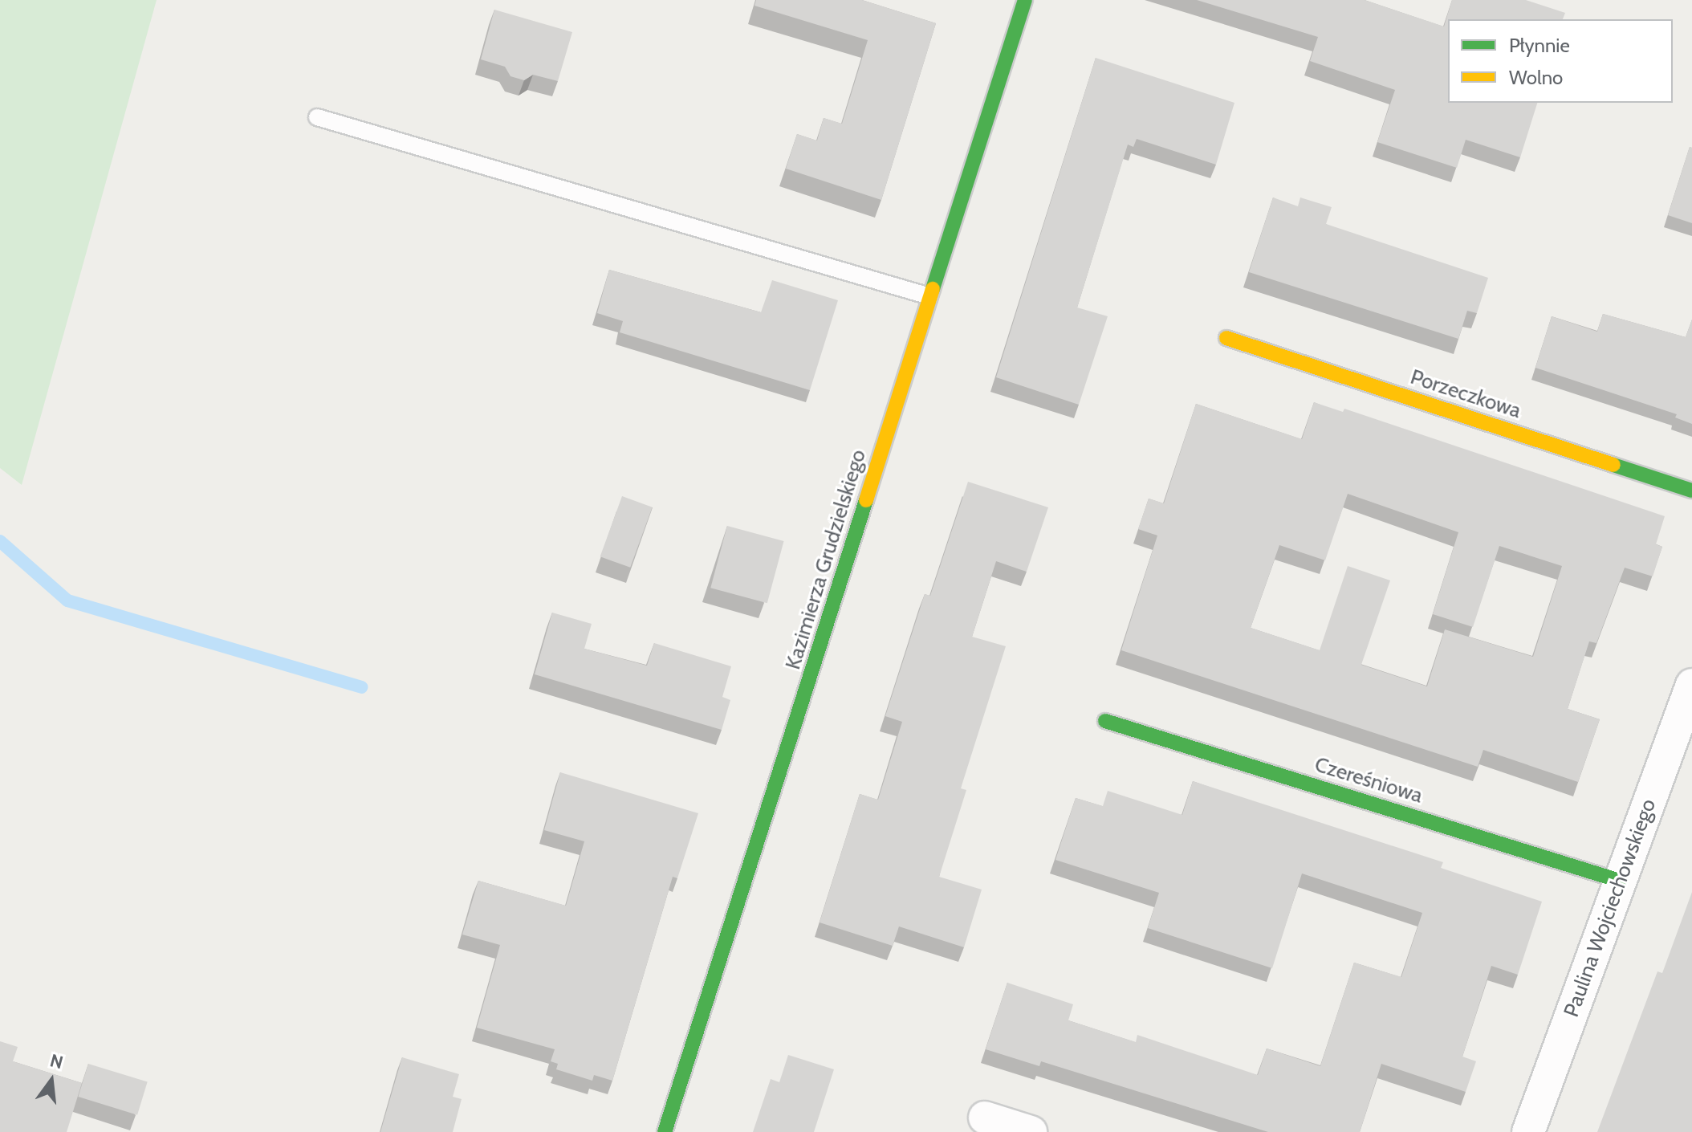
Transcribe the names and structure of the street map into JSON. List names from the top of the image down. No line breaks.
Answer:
{"streets":{"street":["Porzeczkowa","Kazimierza Grudzielskiego","Czereśniowa","Paulina Wojciechowskiego"]},"crossings":[["Czereśniowa","Paulina Wojciechowskiego"]],"legend":["Płynnie","Wolno"],"north":"top"}
